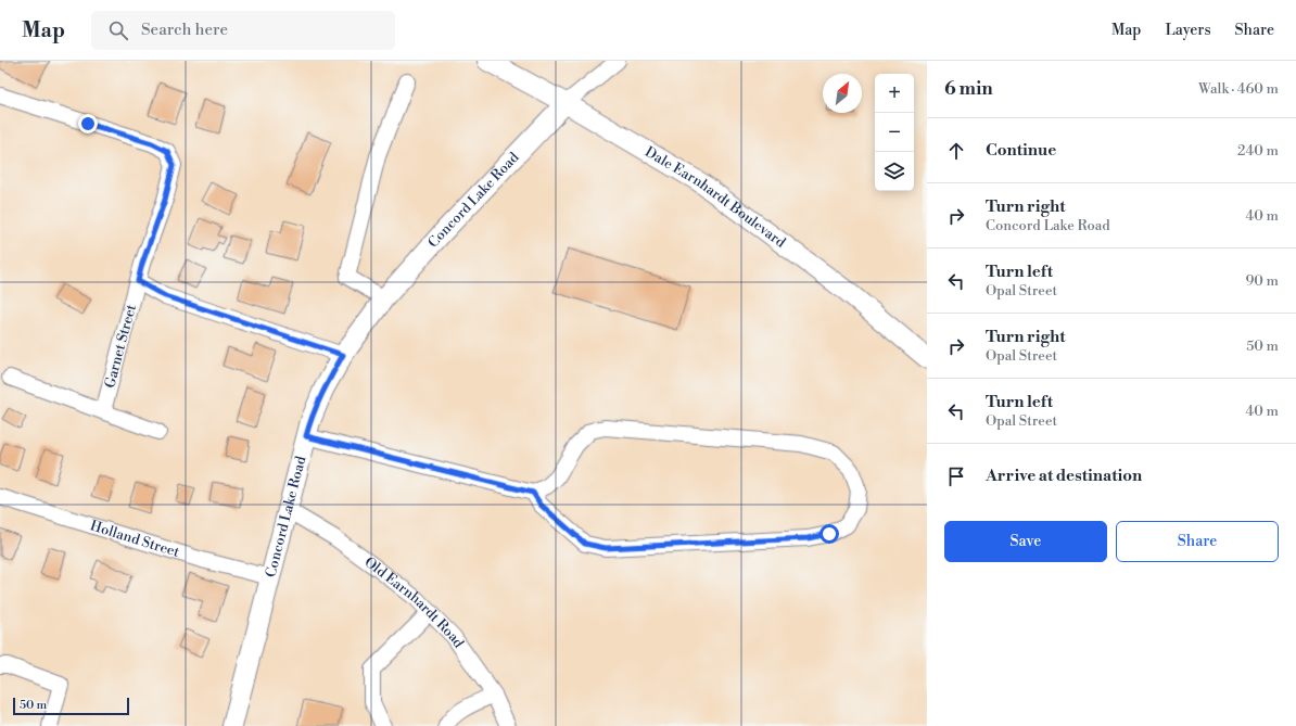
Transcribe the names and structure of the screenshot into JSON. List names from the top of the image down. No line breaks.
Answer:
{"streets":{"main road":["Dale Earnhardt Boulevard","Concord Lake Road"],"street":["Garnet Street","Holland Street","Old Earnhardt Road"]},"crossings":[["Dale Earnhardt Boulevard","Concord Lake Road"],["Concord Lake Road","Holland Street"],["Concord Lake Road","Old Earnhardt Road"]],"scale_bar":"50 m","north":"top right","page":{"header":"Map","search":"Search here","nav":["Map","Layers","Share"],"heading":["6 min","Walk · 460 m"],"map_buttons":["+","−"],"list":[["Continue","240 m"],["Turn right","Concord Lake Road","40 m"],["Turn left","Opal Street","90 m"],["Turn right","Opal Street","50 m"],["Turn left","Opal Street","40 m"],"Arrive at destination"],"buttons":["Save","Share"],"scale":"50 m"}}
